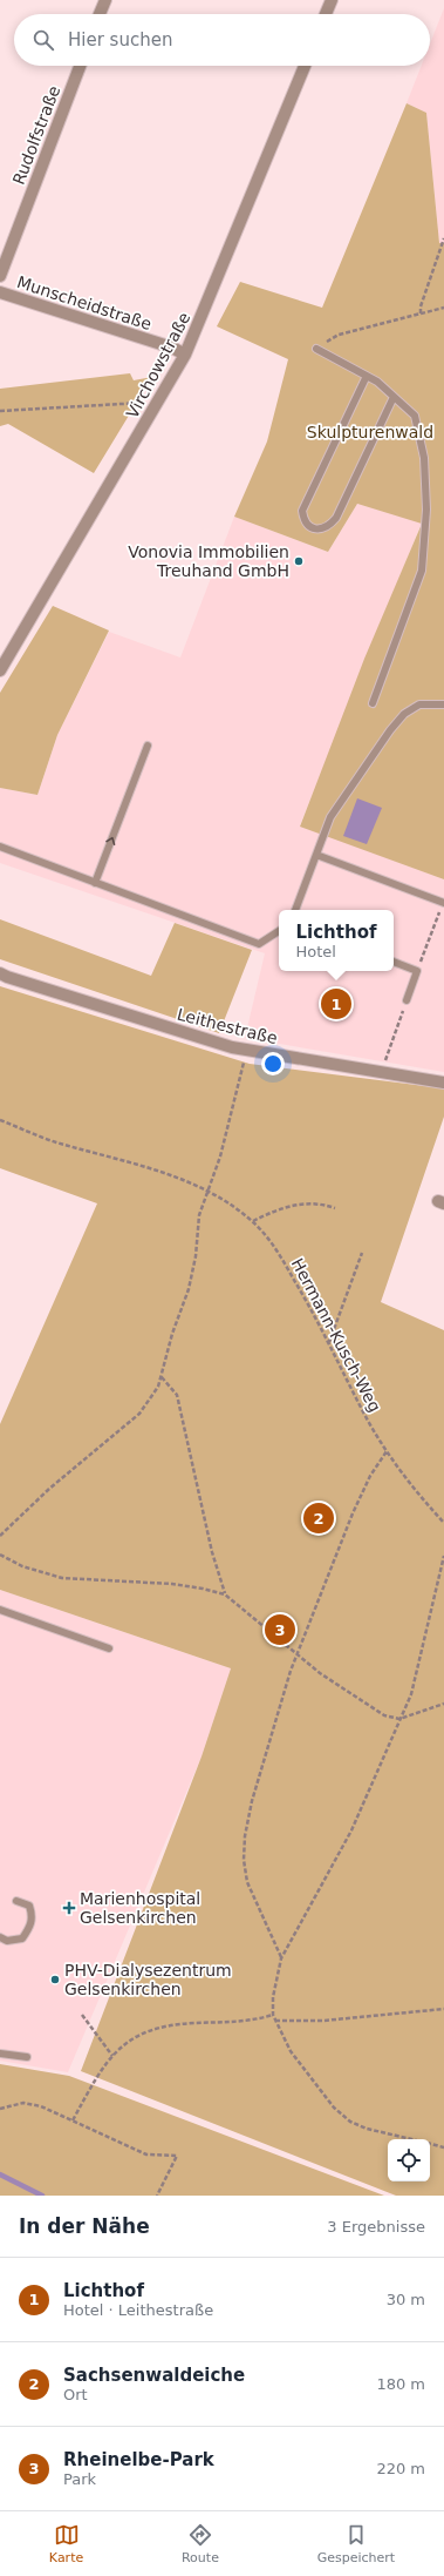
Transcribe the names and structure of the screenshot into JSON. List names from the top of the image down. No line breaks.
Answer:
{"streets":{"street":["Rudolfstraße","Munscheidstraße","Virchowstraße","Leithestraße"],"path":["Hermann-Kusch-Weg"]},"crossings":[["Munscheidstraße","Virchowstraße"]],"parks":["Skulpturenwald"],"places":{"other":["Vonovia Immobilien Treuhand GmbH","PHV-Dialysezentrum Gelsenkirchen"],"health":["Marienhospital Gelsenkirchen"]},"page":{"search":"Hier suchen","popup":["Lichthof","Hotel"],"pins":["1","2","3"],"heading":["In der Nähe","3 Ergebnisse"],"list":[{"mark":"1","name":"Lichthof","note":"Hotel · Leithestraße","value":"30 m"},{"mark":"2","name":"Sachsenwaldeiche","note":"Ort","value":"180 m"},{"mark":"3","name":"Rheinelbe-Park","note":"Park","value":"220 m"}],"nav":["Karte","Route","Gespeichert"]}}
